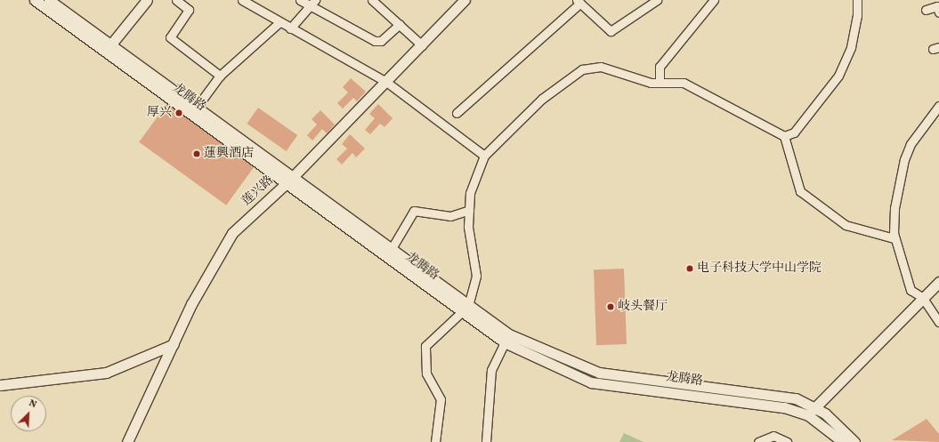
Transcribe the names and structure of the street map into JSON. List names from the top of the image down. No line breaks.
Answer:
{"streets":{"street":["龙腾路","莲兴路"]},"crossings":[["龙腾路","莲兴路"]],"places":["厚兴","蓮興酒店","电子科技大学中山学院","岐头餐厅"],"north":"top right"}
